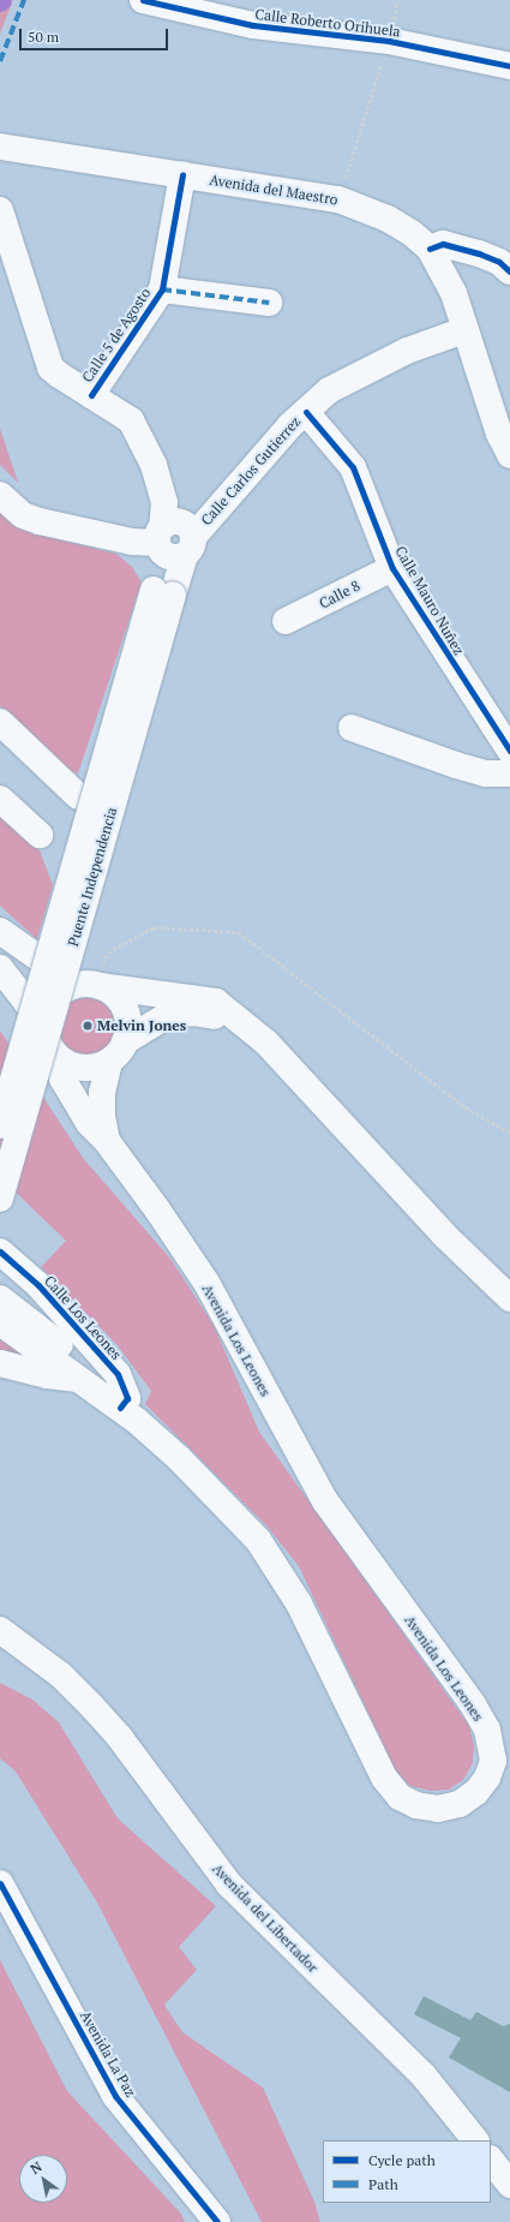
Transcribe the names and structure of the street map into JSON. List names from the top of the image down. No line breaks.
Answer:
{"streets":{"main road":["Calle Roberto Orihuela","Avenida del Maestro","Calle 5 de Agosto","Calle Carlos Gutierrez","Calle 8","Calle Mauro Nuñez","Puente Independencia","Calle Los Leones","Avenida Los Leones","Avenida del Libertador","Avenida La Paz"]},"crossings":[["Avenida del Maestro","Calle 5 de Agosto"],["Avenida del Maestro","Calle Carlos Gutierrez"],["Calle 5 de Agosto","Puente Independencia"],["Calle Carlos Gutierrez","Calle Mauro Nuñez"],["Calle Carlos Gutierrez","Puente Independencia"],["Calle 8","Calle Mauro Nuñez"],["Calle Los Leones","Avenida Los Leones"]],"places":["Melvin Jones"],"legend":["Cycle path","Path"],"scale_bar":"50 m","north":"top left"}
